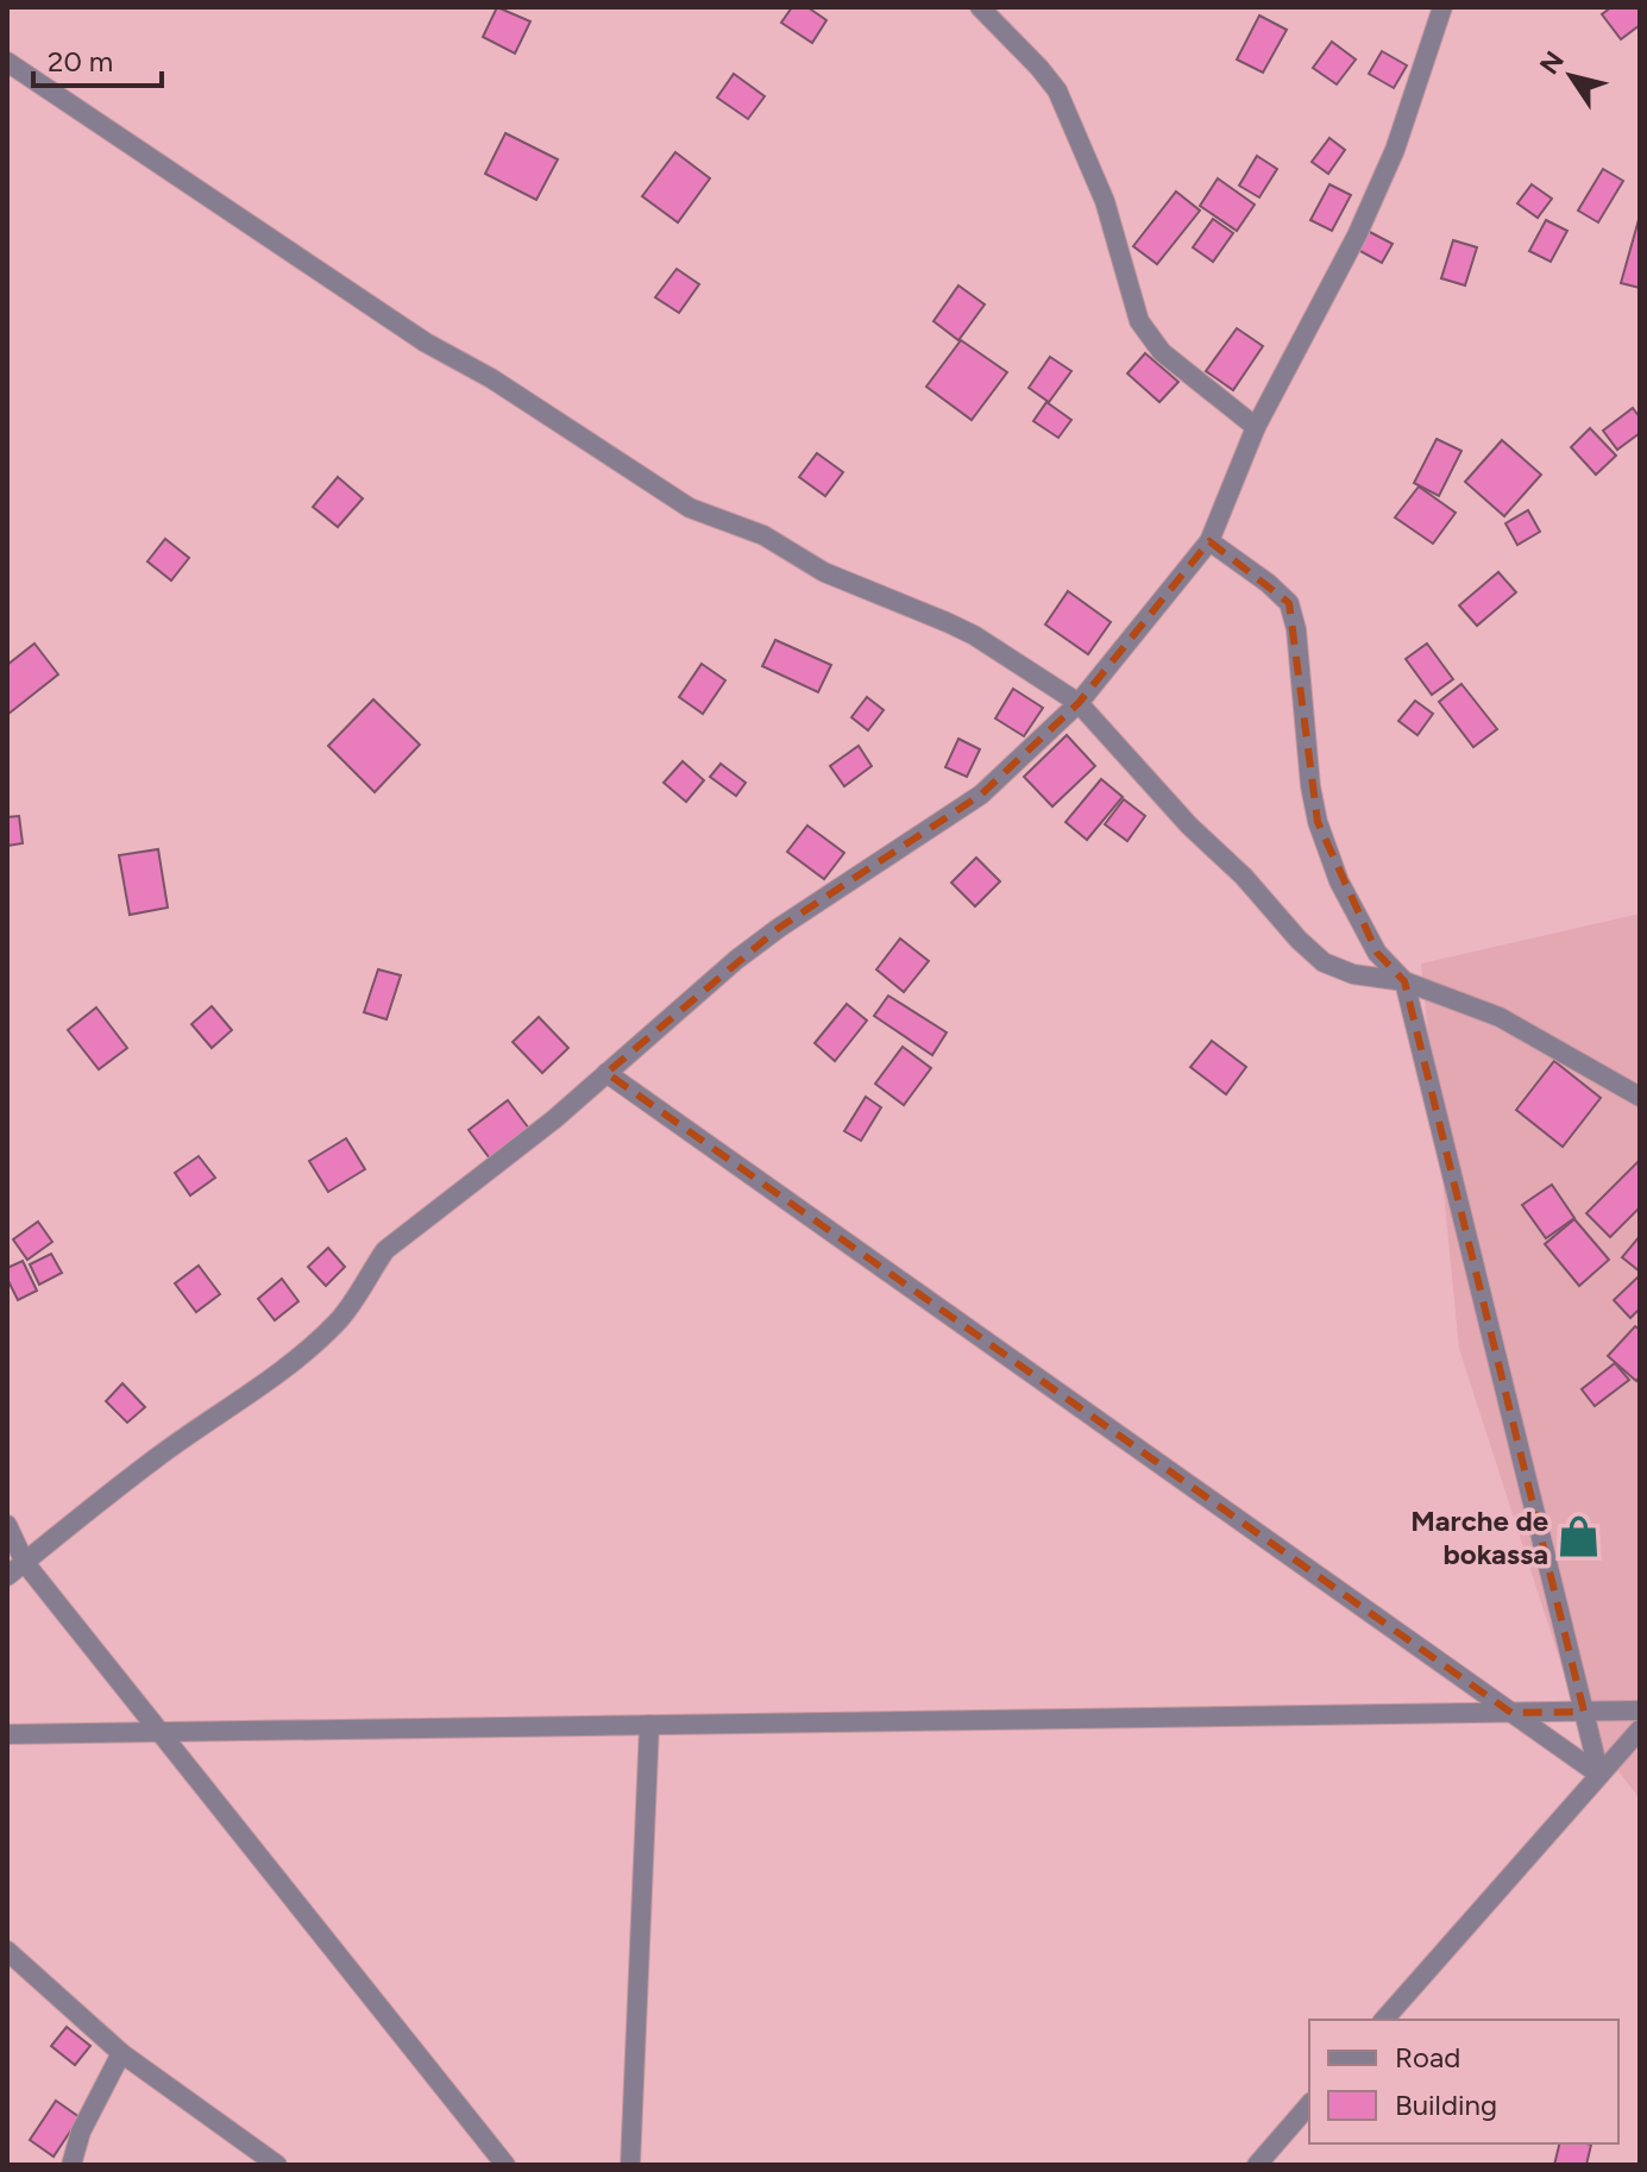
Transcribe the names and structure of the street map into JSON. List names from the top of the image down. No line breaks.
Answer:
{"places":{"shop":["Marche de bokassa"]},"legend":["Road","Building"],"scale_bar":"20 m","north":"top left"}
